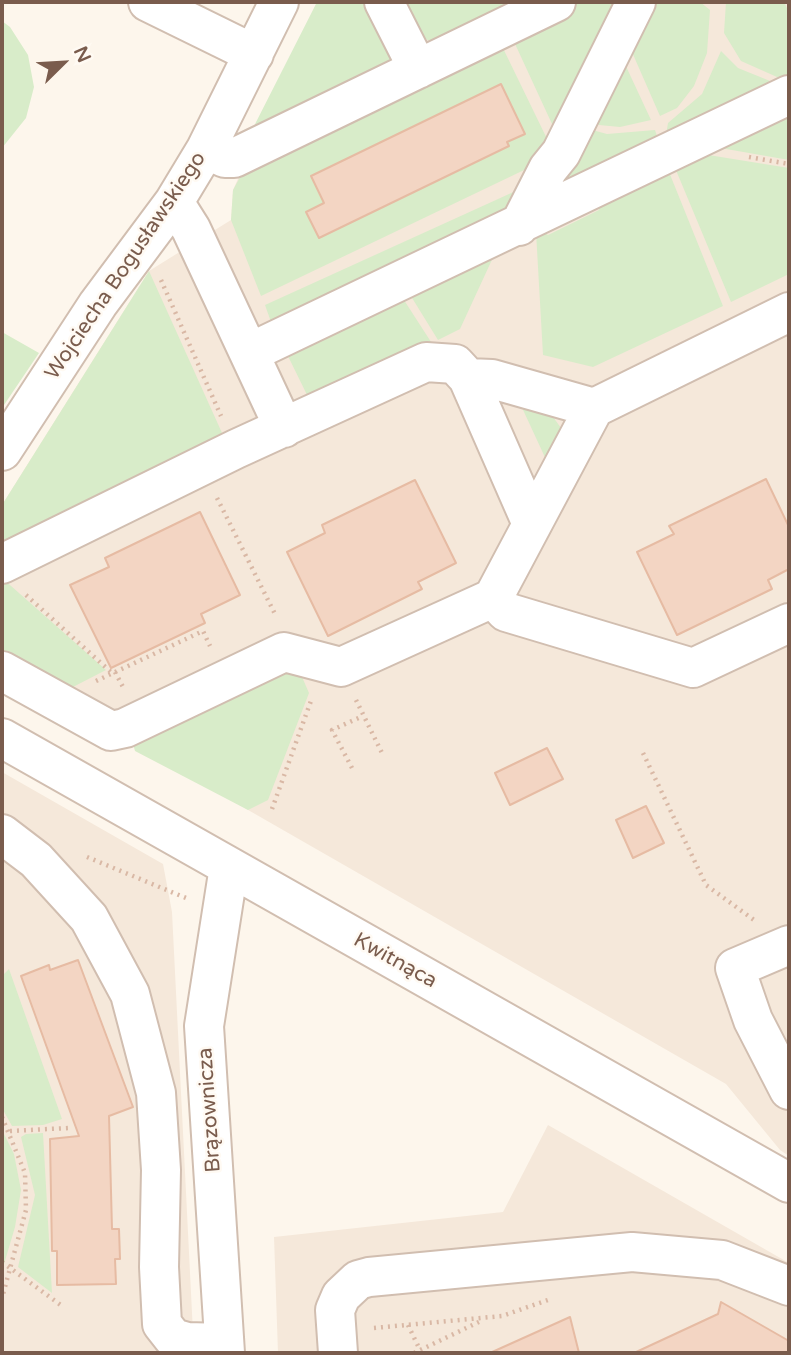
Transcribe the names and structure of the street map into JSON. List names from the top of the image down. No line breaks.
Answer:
{"streets":{"street":["Wojciecha Bogusławskiego","Kwitnąca","Brązownicza"]},"crossings":[["Kwitnąca","Brązownicza"]],"north":"top right"}
